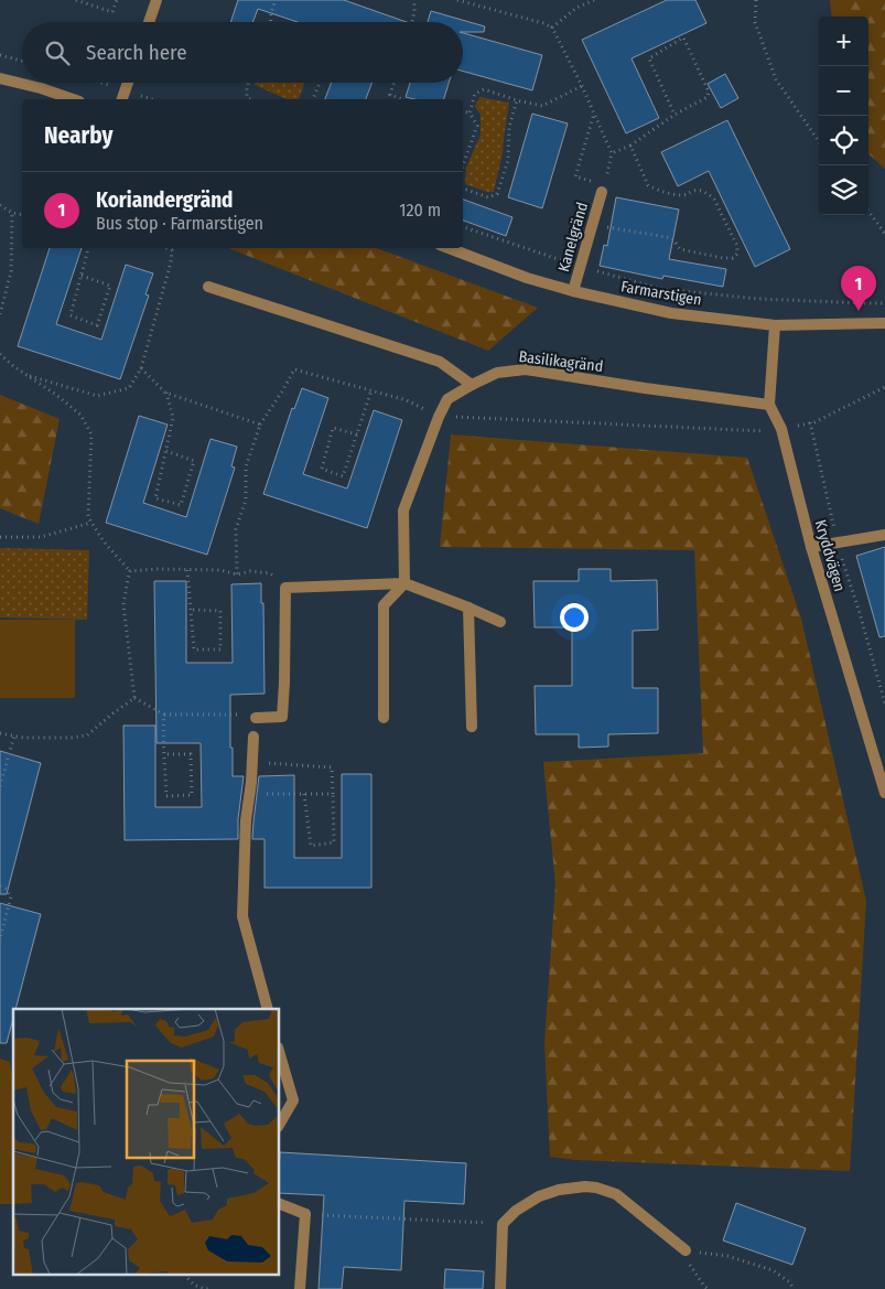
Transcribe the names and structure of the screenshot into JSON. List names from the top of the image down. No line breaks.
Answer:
{"streets":{"street":["Kanelgränd","Farmarstigen","Basilikagränd","Kryddvägen"]},"crossings":[["Kanelgränd","Farmarstigen"],["Farmarstigen","Kryddvägen"],["Basilikagränd","Kryddvägen"]],"page":{"map_buttons":["+","−"],"search":"Search here","heading":"Nearby","list":[{"mark":"1","name":"Koriandergränd","note":"Bus stop · Farmarstigen","value":"120 m"}],"pins":"1"}}
